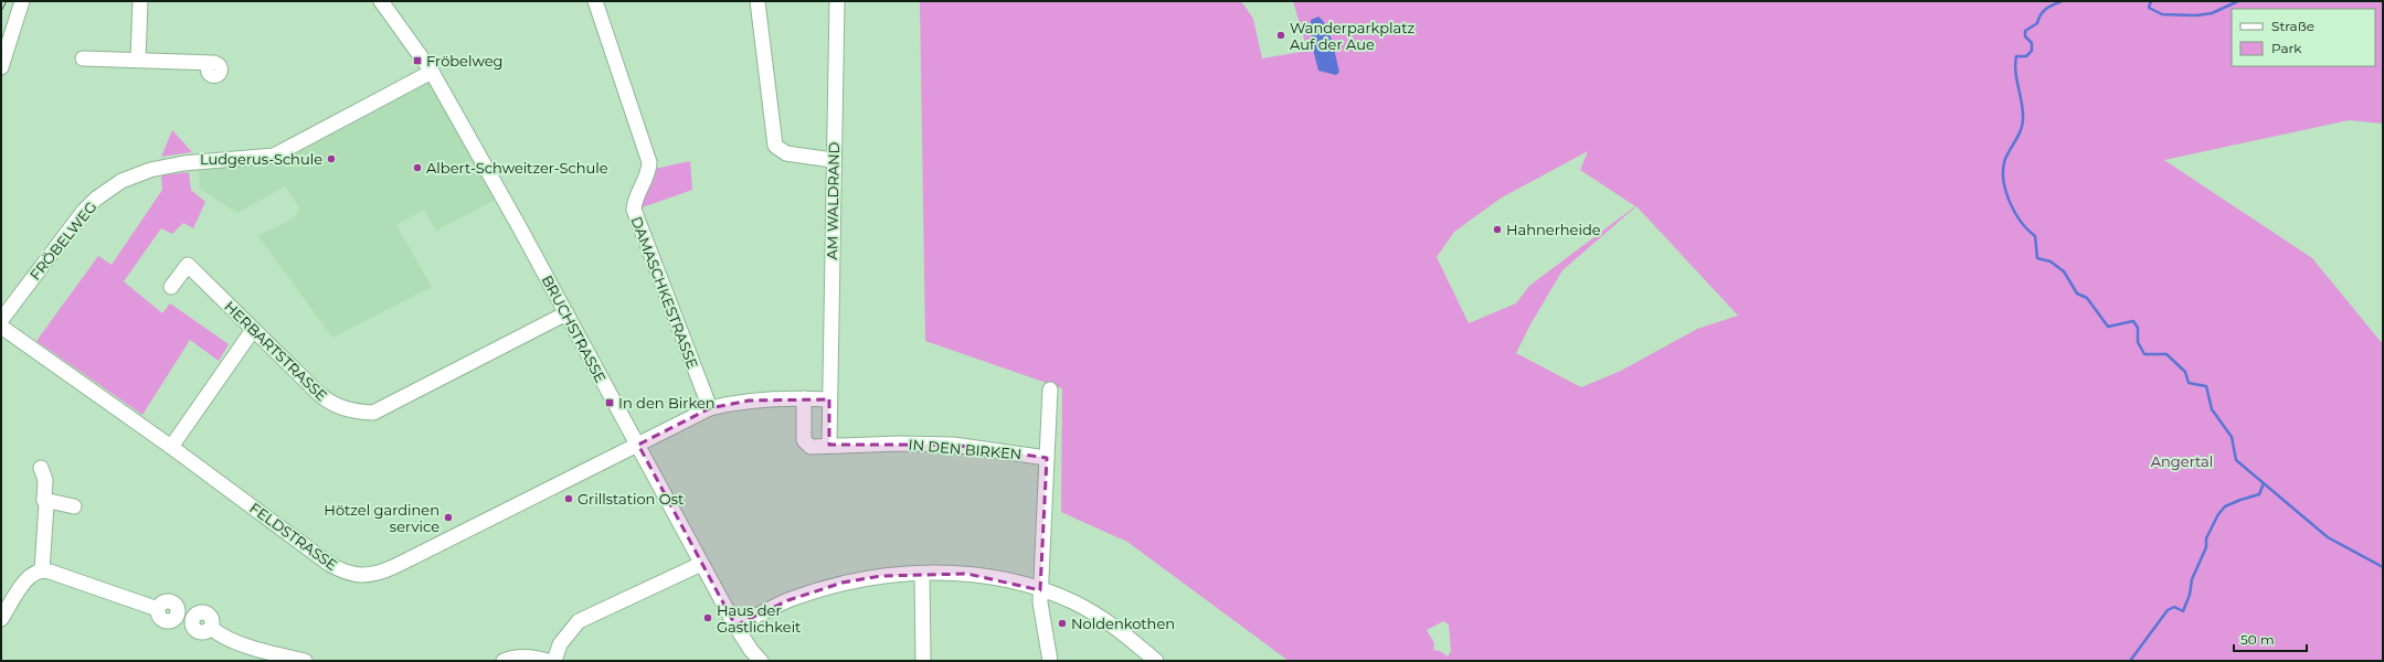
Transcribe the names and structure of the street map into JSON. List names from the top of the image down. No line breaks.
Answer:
{"streets":{"street":["AM WALDRAND","FRÖBELWEG","DAMASCHKESTRASSE","BRUCHSTRASSE","HERBARTSTRASSE","IN DEN BIRKEN","FELDSTRASSE"]},"crossings":[["FRÖBELWEG","BRUCHSTRASSE"],["BRUCHSTRASSE","HERBARTSTRASSE"],["BRUCHSTRASSE","FELDSTRASSE"]],"parks":["Angertal"],"places":{"other":["Wanderparkplatz Auf der Aue","Ludgerus-Schule","Albert-Schweitzer-Schule","Hahnerheide","Grillstation Ost","Hötzel gardinen service","Haus der Gastlichkeit","Noldenkothen"],"transit":["Fröbelweg","In den Birken"]},"legend":["Straße","Park"],"scale_bar":"50 m"}
